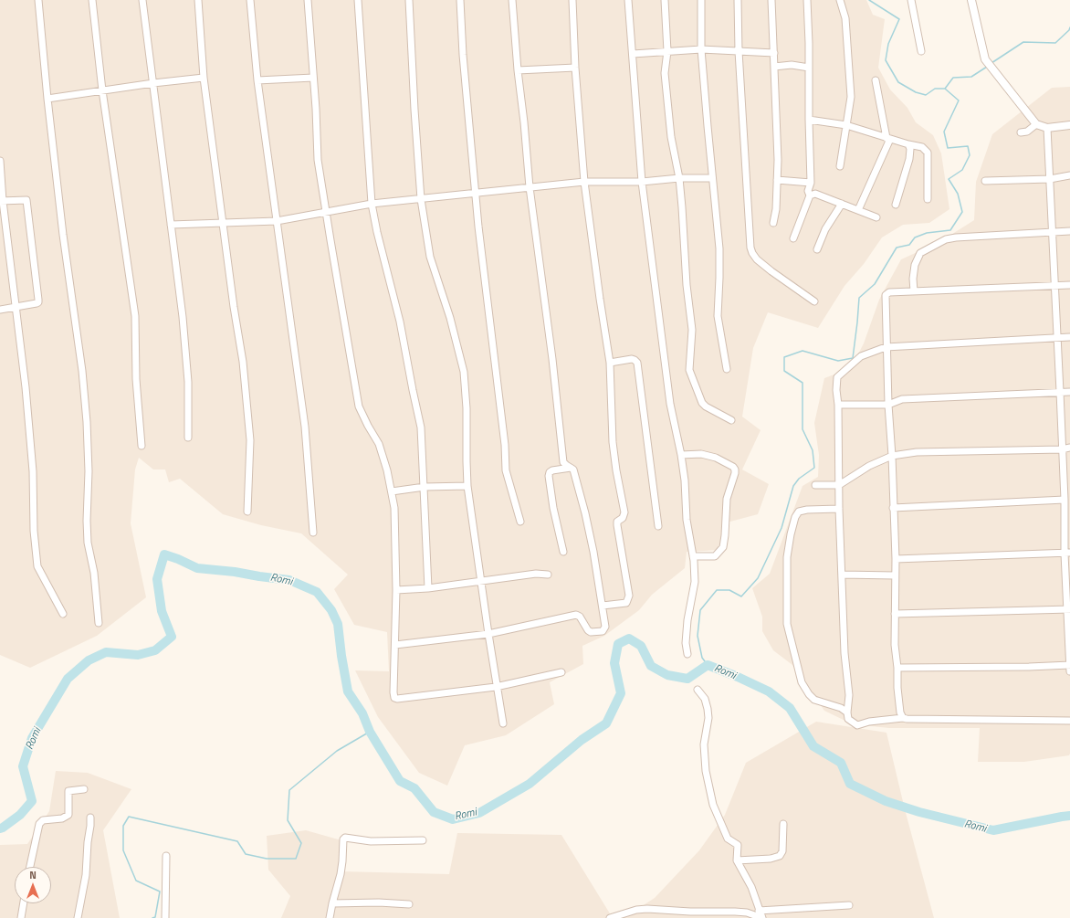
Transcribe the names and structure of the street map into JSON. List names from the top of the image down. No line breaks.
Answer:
{"water":["Romi"],"north":"top"}
